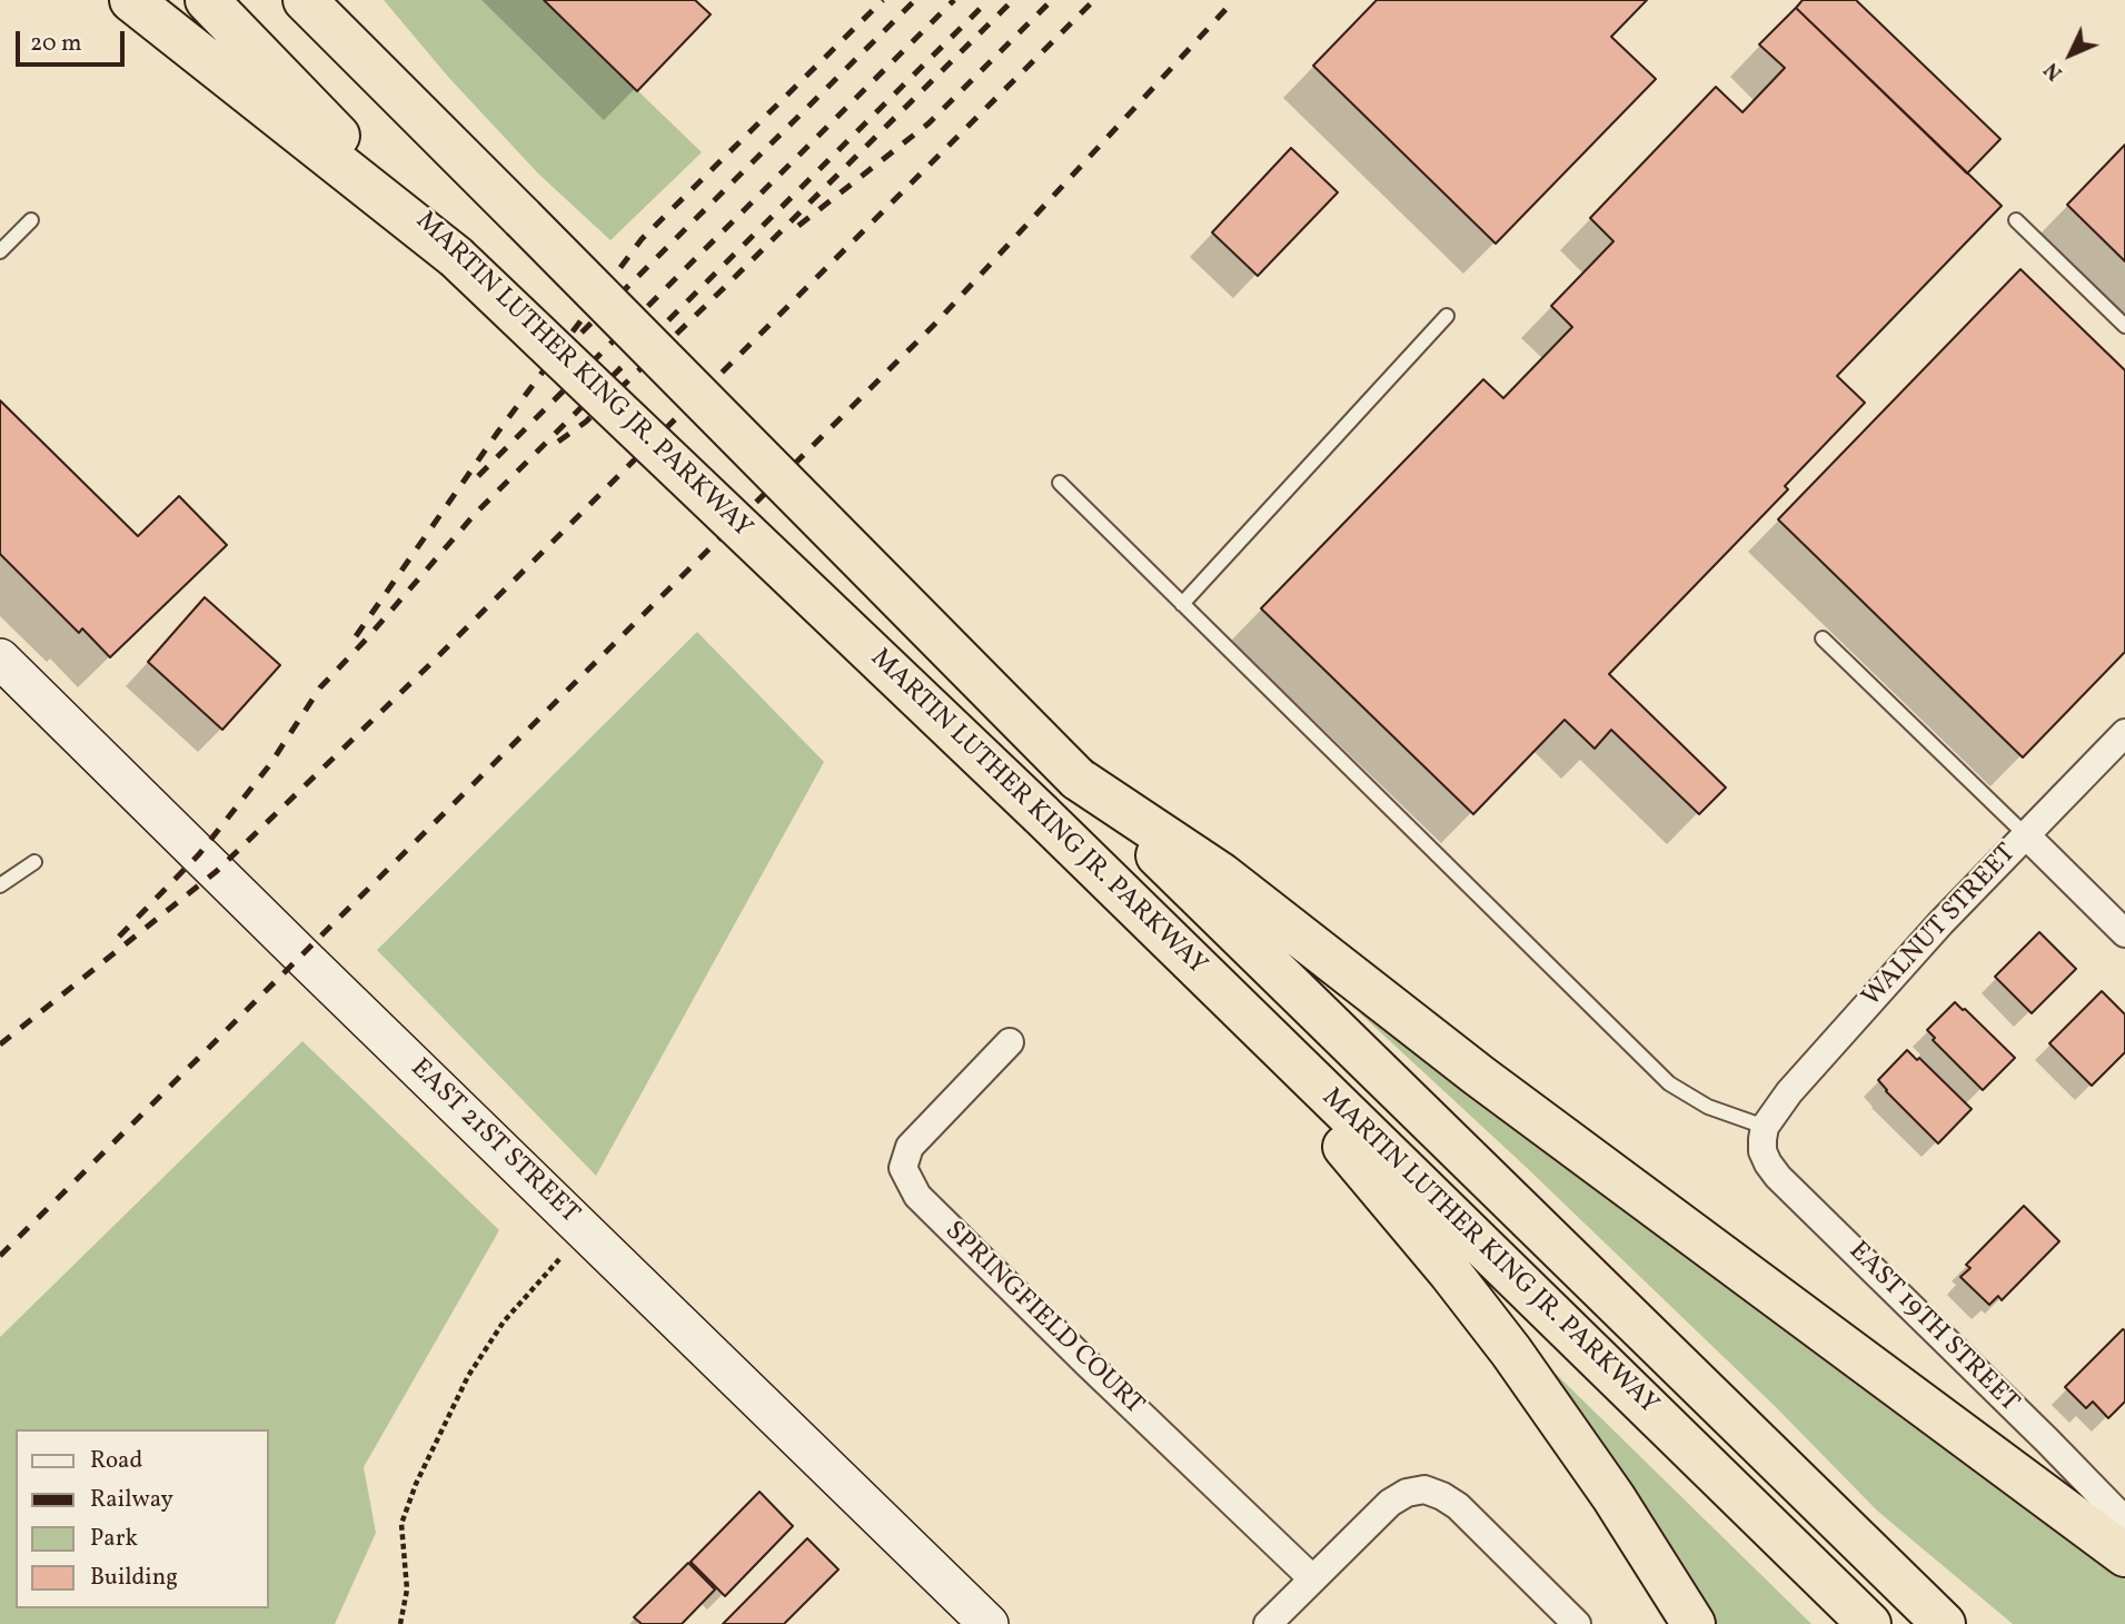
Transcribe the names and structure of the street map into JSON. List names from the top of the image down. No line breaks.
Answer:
{"streets":{"highway":["MARTIN LUTHER KING JR. PARKWAY"],"street":["WALNUT STREET","EAST 21ST STREET","SPRINGFIELD COURT","EAST 19TH STREET"]},"crossings":[["WALNUT STREET","EAST 19TH STREET"]],"legend":["Road","Railway","Park","Building"],"scale_bar":"20 m","north":"bottom left"}
